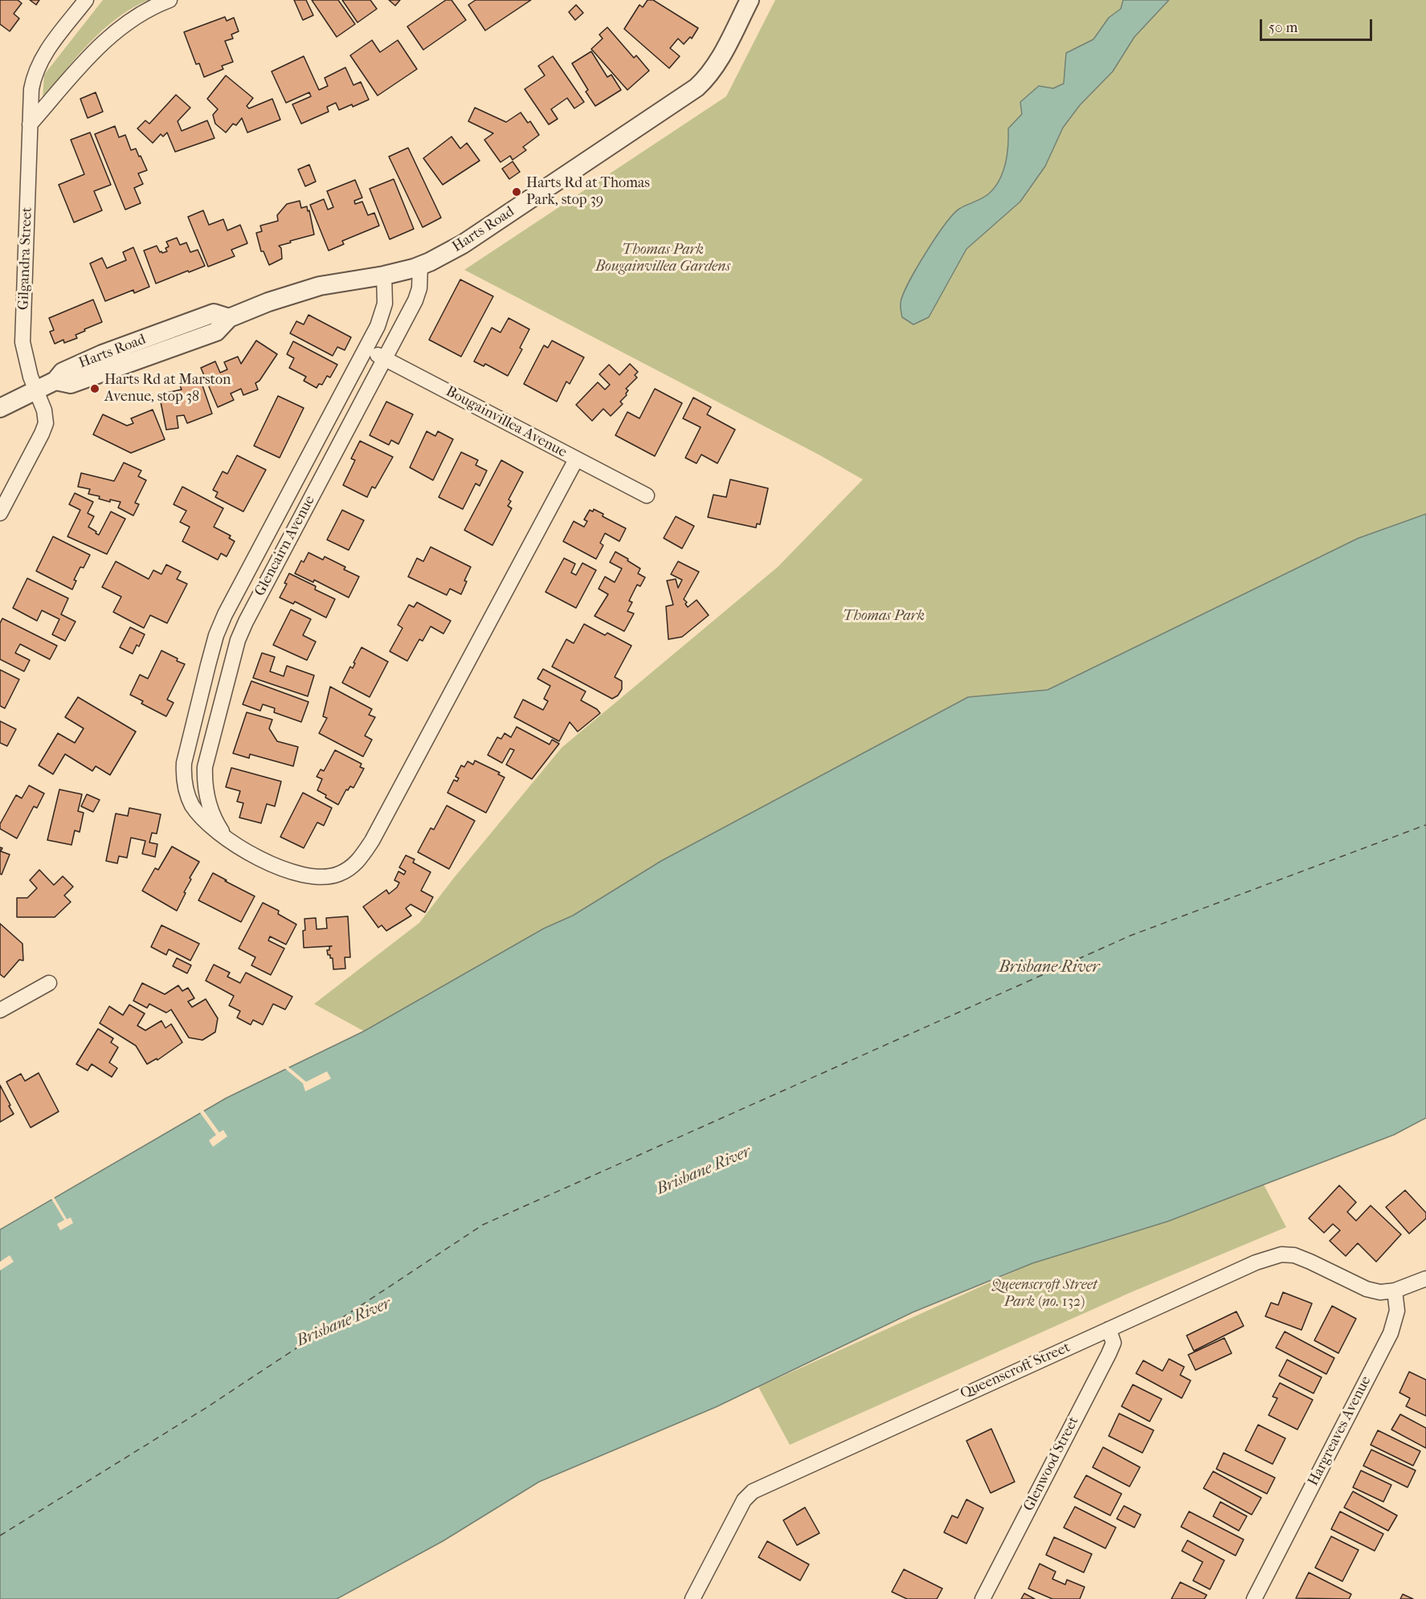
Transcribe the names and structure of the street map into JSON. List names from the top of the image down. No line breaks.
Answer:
{"streets":{"street":["Harts Road","Gilgandra Street","Bougainvillea Avenue","Glencairn Avenue","Queenscroft Street","Hargreaves Avenue","Glenwood Street"]},"crossings":[["Harts Road","Gilgandra Street"],["Harts Road","Glencairn Avenue"],["Bougainvillea Avenue","Glencairn Avenue"],["Queenscroft Street","Hargreaves Avenue"],["Queenscroft Street","Glenwood Street"]],"water":["Brisbane River"],"parks":["Thomas Park Bougainvillea Gardens","Thomas Park","Queenscroft Street Park (no. 132)"],"places":["Harts Rd at Thomas Park, stop 39","Harts Rd at Marston Avenue, stop 38"],"scale_bar":"50 m"}
